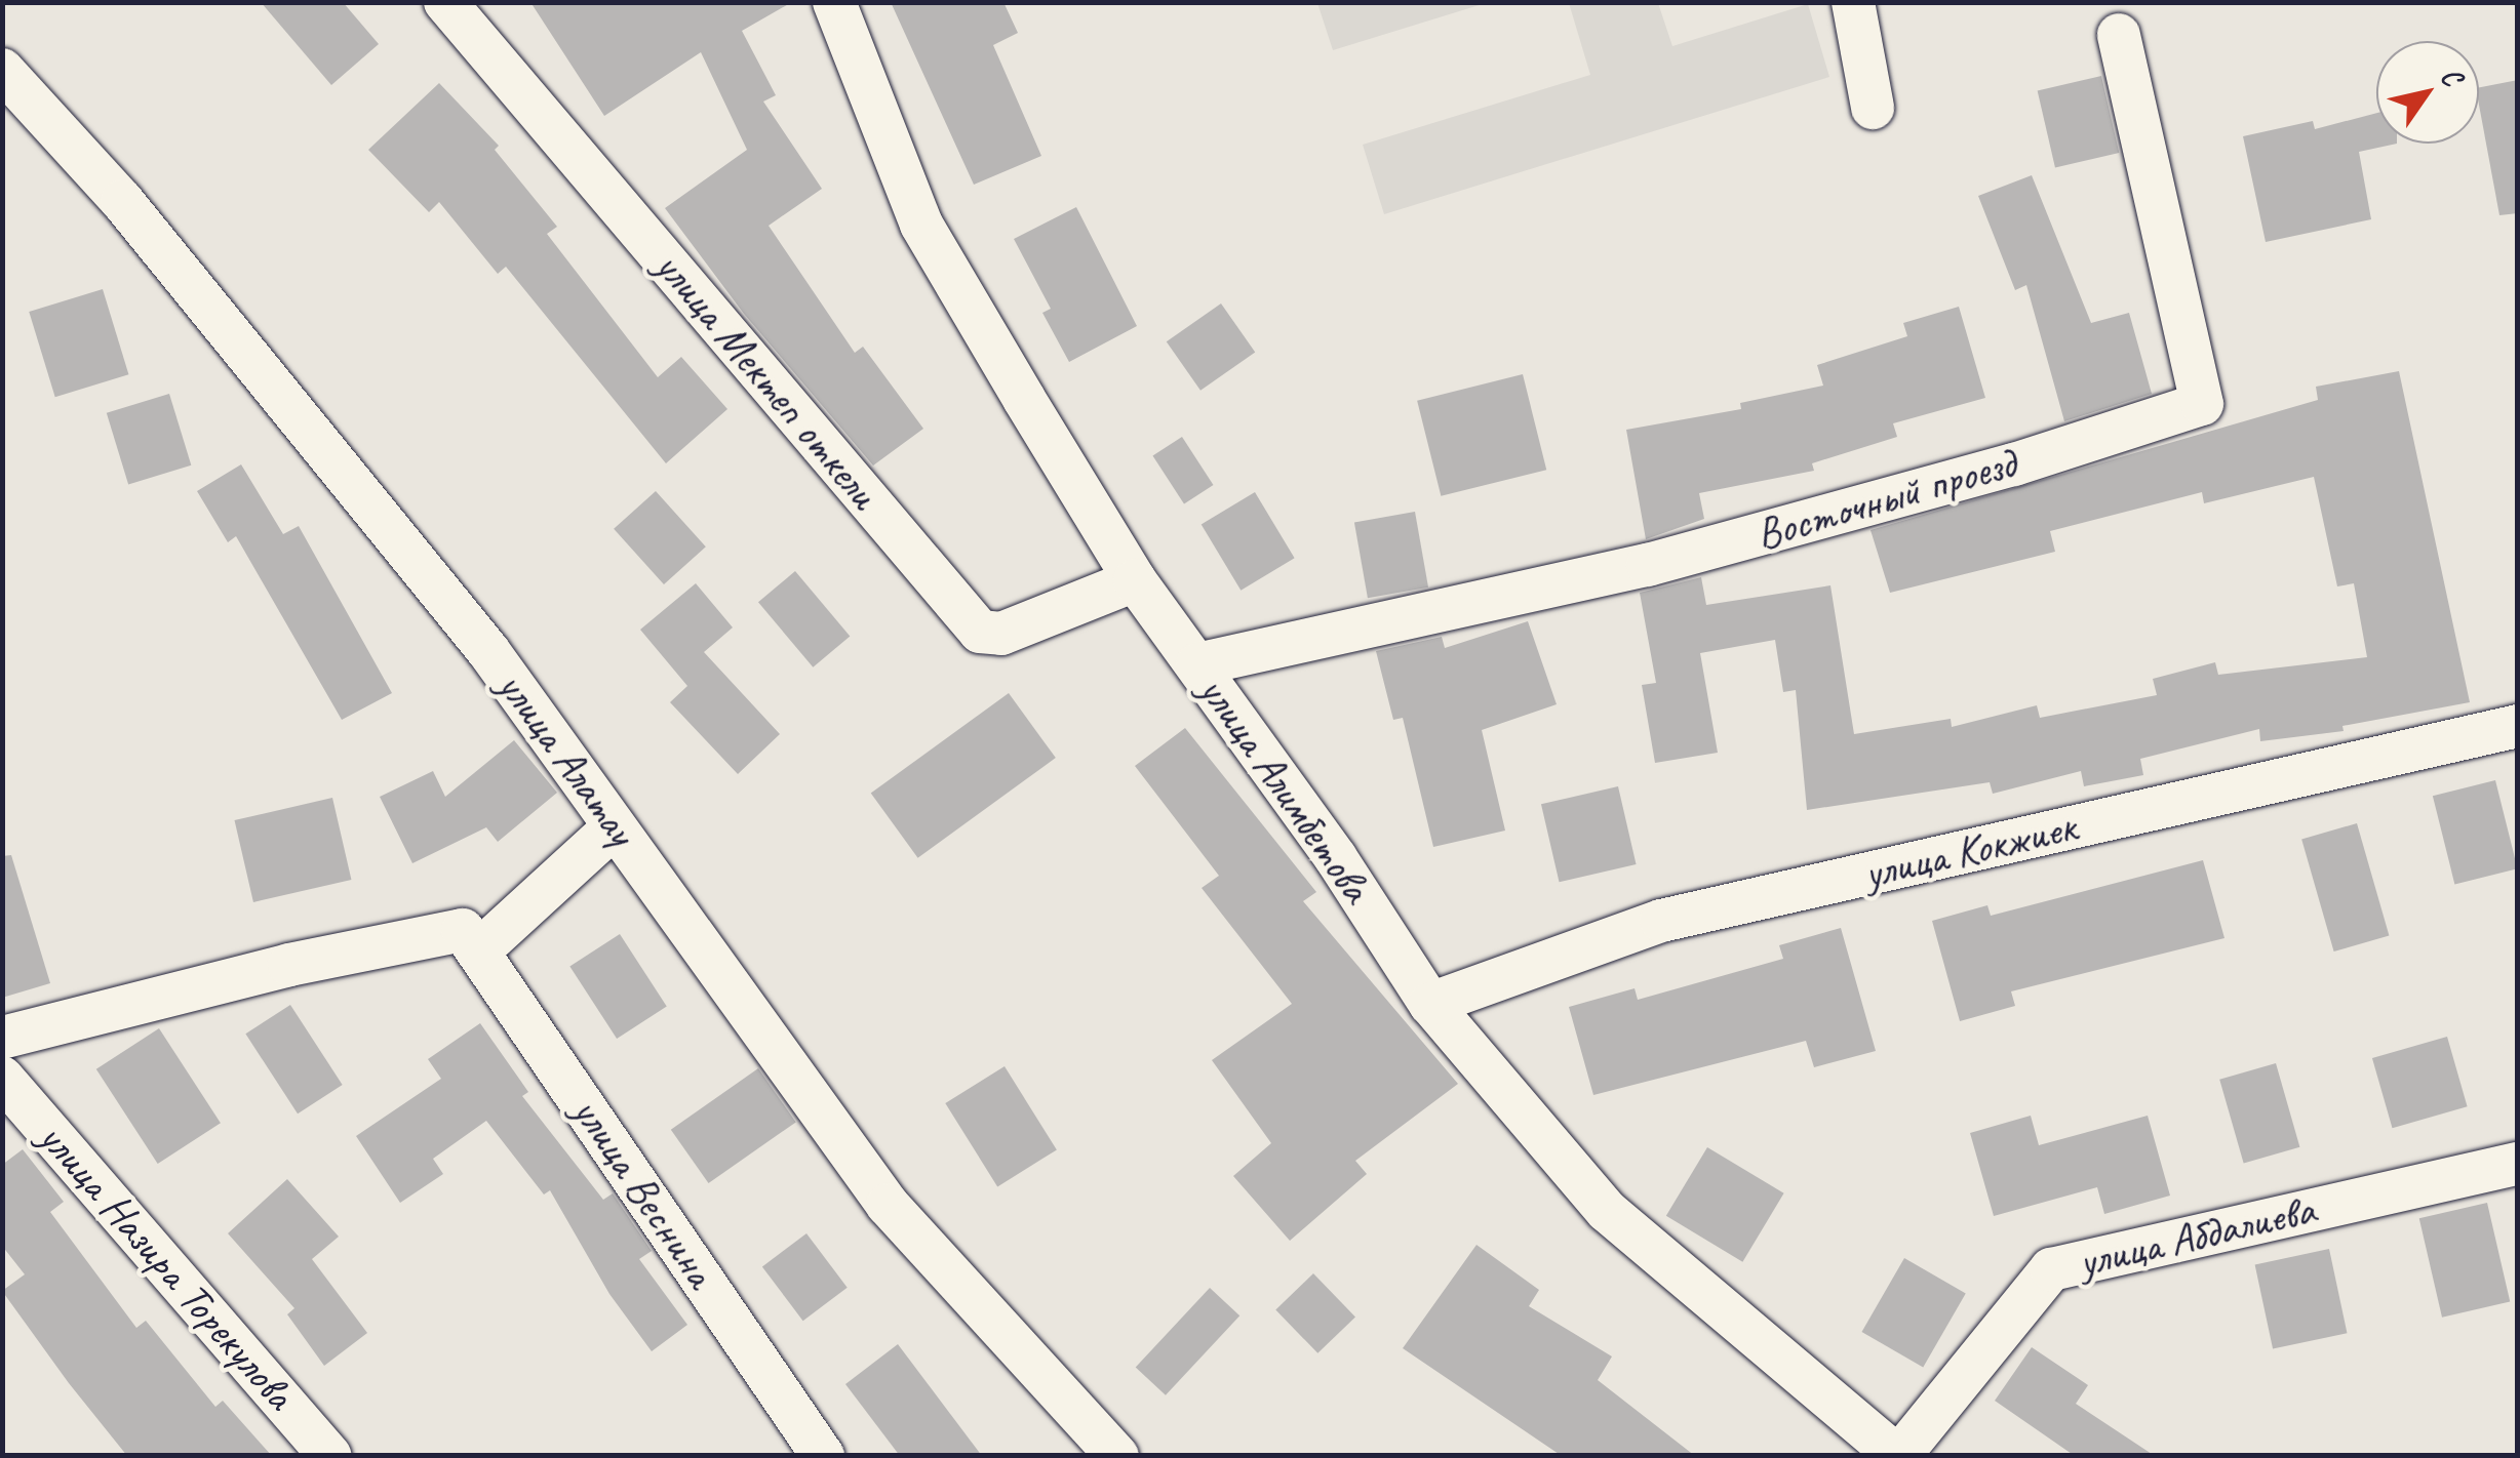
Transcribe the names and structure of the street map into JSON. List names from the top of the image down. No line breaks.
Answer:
{"streets":{"street":["улица Мектеп откели","Восточный проезд","улица Алатау","улица Алимбетова","улица Кокжиек","улица Веснина","улица Абдалиева","улица Назира Торекулова"]},"crossings":[["улица Мектеп откели","улица Алимбетова"],["Восточный проезд","улица Алимбетова"],["улица Алимбетова","улица Кокжиек"],["улица Алимбетова","улица Абдалиева"]],"north":"top right"}
